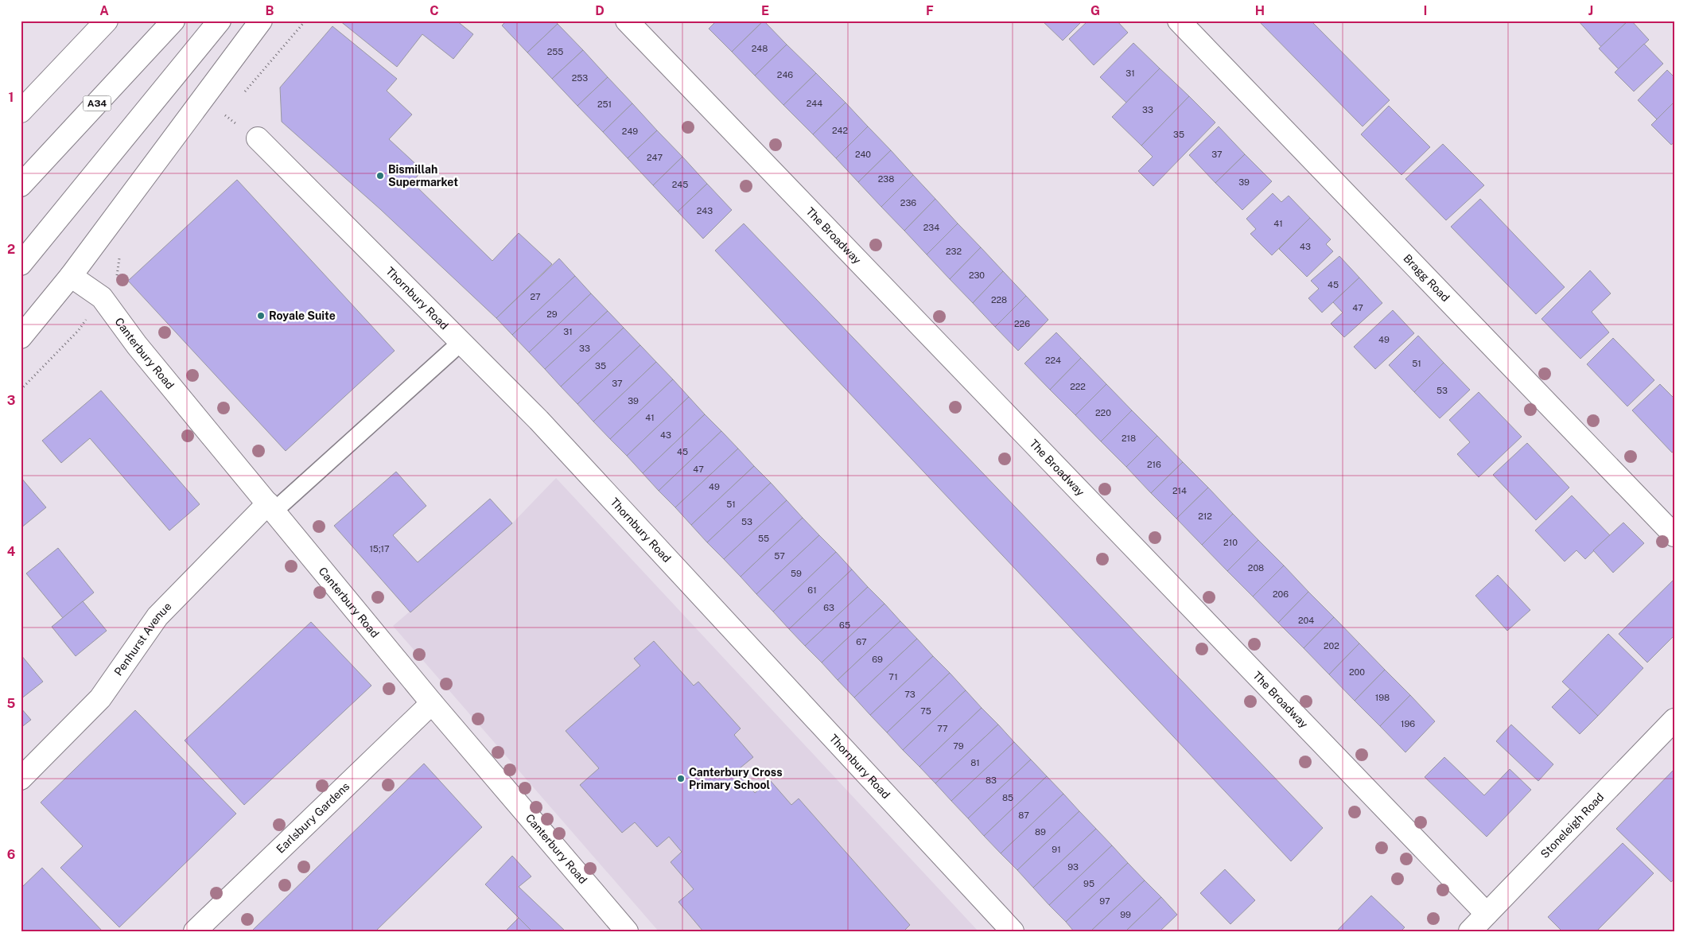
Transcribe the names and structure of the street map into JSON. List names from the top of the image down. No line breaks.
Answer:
{"streets":{"main road":["A34","The Broadway","Bragg Road","Thornbury Road","Canterbury Road","Penhurst Avenue","Earlsbury Gardens","Stoneleigh Road"]},"crossings":[["The Broadway","Stoneleigh Road"],["Canterbury Road","Penhurst Avenue"],["Canterbury Road","Earlsbury Gardens"]],"places":["Bismillah Supermarket","Royale Suite","Canterbury Cross Primary School"],"house_numbers":["248","255","31","246","253","244","251","33","242","249","35","240","37","247","238","39","245","236","243","41","234","43","232","230","45","27","228","47","29","226","31","49","33","224","51","35","37","222","53","39","220","41","43","218","45","216","47","49","214","51","212","53","55","210","15;17","57","208","59","61","206","63","204","65","67","202","69","200","71","73","198","75","196","77","79","81","83","85","87","89","91","93","95","97","99"],"grid":{"columns":["A","B","C","D","E","F","G","H","I","J"],"rows":["1","2","3","4","5","6"]}}
